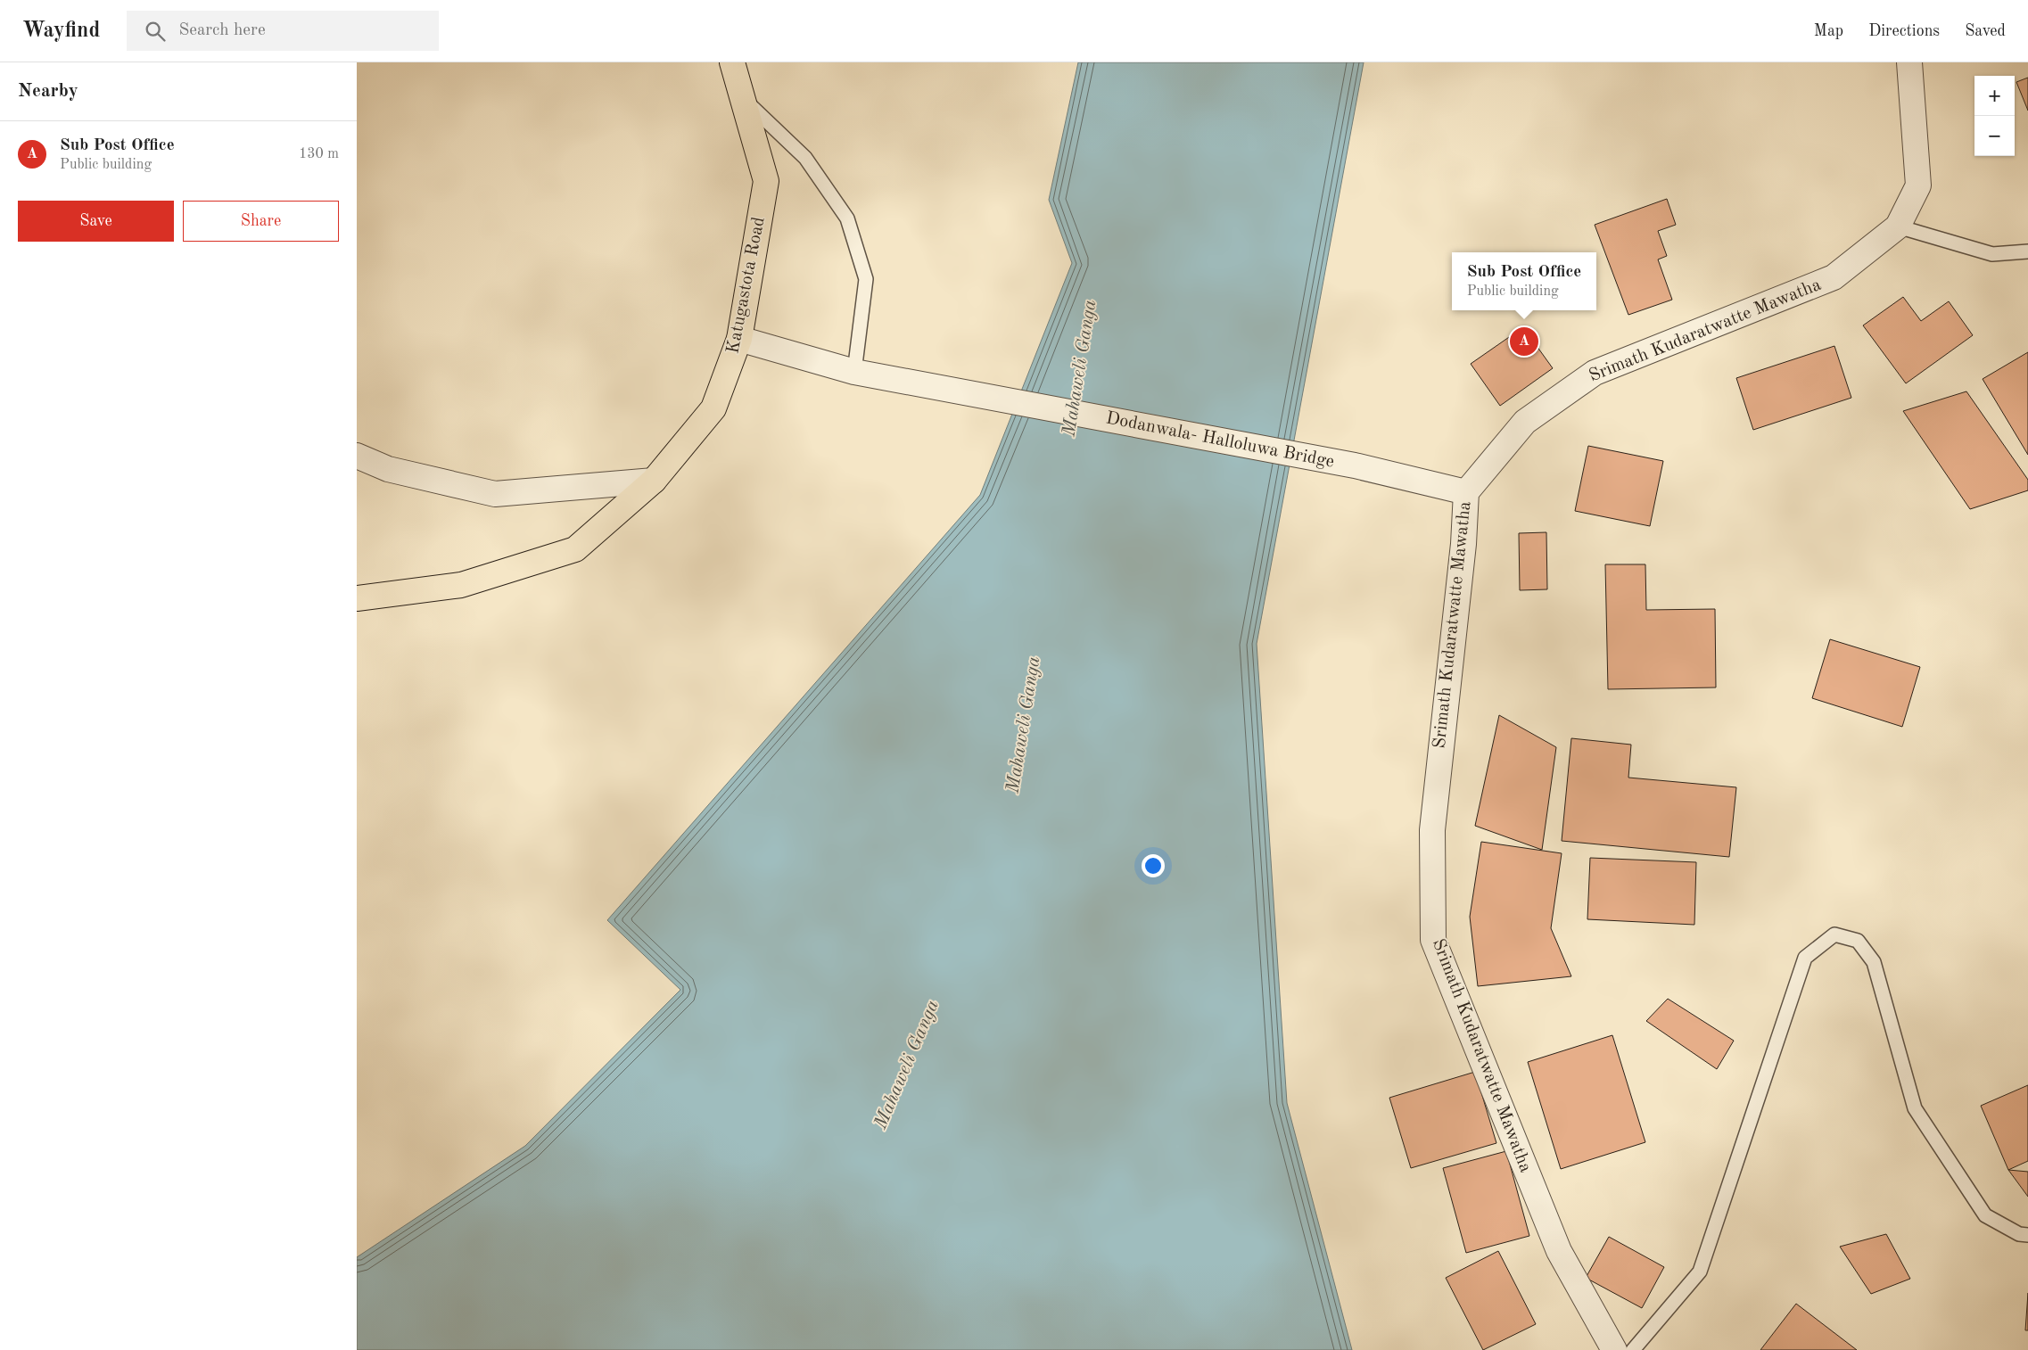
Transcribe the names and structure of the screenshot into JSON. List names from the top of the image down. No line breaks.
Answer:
{"streets":{"main road":["Katugastota Road"],"street":["Srimath Kudaratwatte Mawatha","Dodanwala- Halloluwa Bridge"]},"crossings":[["Katugastota Road","Dodanwala- Halloluwa Bridge"],["Srimath Kudaratwatte Mawatha","Dodanwala- Halloluwa Bridge"]],"water":["Mahaweli Ganga"],"page":{"header":"Wayfind","search":"Search here","nav":["Map","Directions","Saved"],"heading":"Nearby","map_buttons":["+","−"],"list":[{"mark":"A","name":"Sub Post Office","note":"Public building","value":"130 m"}],"buttons":["Save","Share"],"popup":["Sub Post Office","Public building"],"pins":"A"}}
